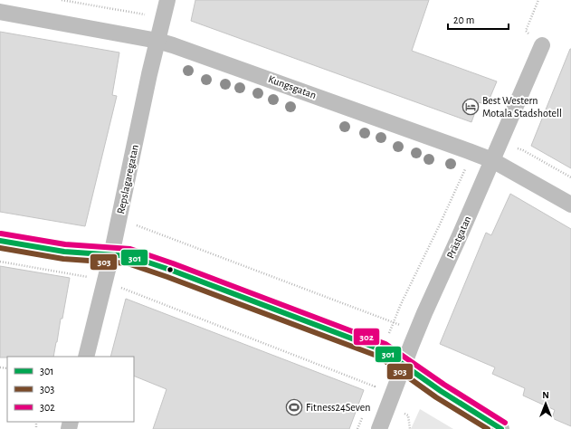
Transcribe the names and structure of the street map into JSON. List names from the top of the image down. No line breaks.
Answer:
{"streets":{"street":["Kungsgatan","Repslagaregatan","Prästgatan"]},"crossings":[["Kungsgatan","Repslagaregatan"],["Kungsgatan","Prästgatan"]],"places":{"hotel":["Best Western Motala Stadshotell"],"sports":["Fitness24Seven"]},"lines":["transit line 302","transit line 301","transit line 303"],"legend":["301","303","302"],"scale_bar":"20 m","north":"top"}
